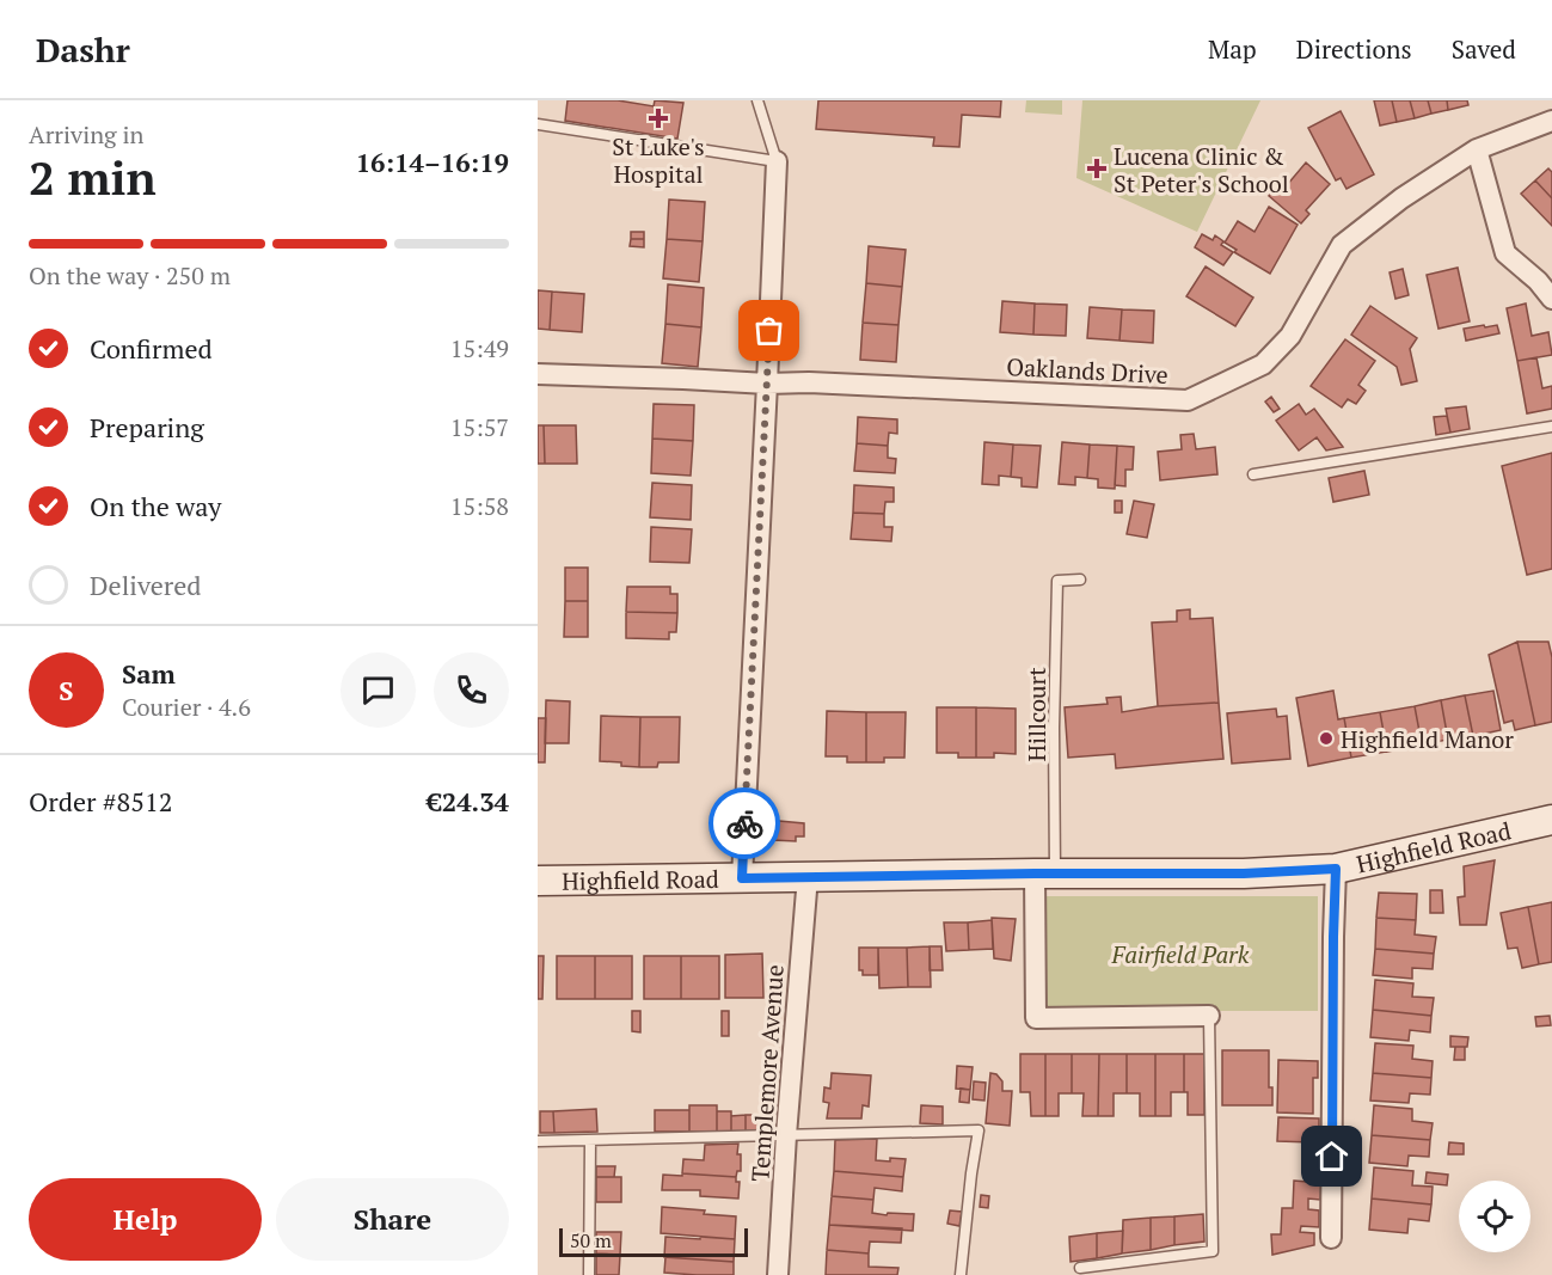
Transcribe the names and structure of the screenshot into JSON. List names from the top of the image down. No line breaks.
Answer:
{"streets":{"street":["Oaklands Drive","Highfield Road","Templemore Avenue"],"lane":["Hillcourt"]},"crossings":[["Hillcourt","Highfield Road"],["Highfield Road","Templemore Avenue"]],"parks":["Fairfield Park"],"places":{"health":["St Luke's Hospital","Lucena Clinic & St Peter's School"],"other":["Highfield Manor"]},"scale_bar":"50 m","page":{"header":"Dashr","nav":["Map","Directions","Saved"],"heading":["2 min","Arriving in","16:14–16:19"],"panel":["Sam","Courier · 4.6","Order #8512","€24.34"],"bar":"On the way · 250 m","list":[["Confirmed","15:49"],["Preparing","15:57"],["On the way","15:58"],"Delivered"],"round":"S","buttons":["Help","Share"],"scale":"50 m"}}
